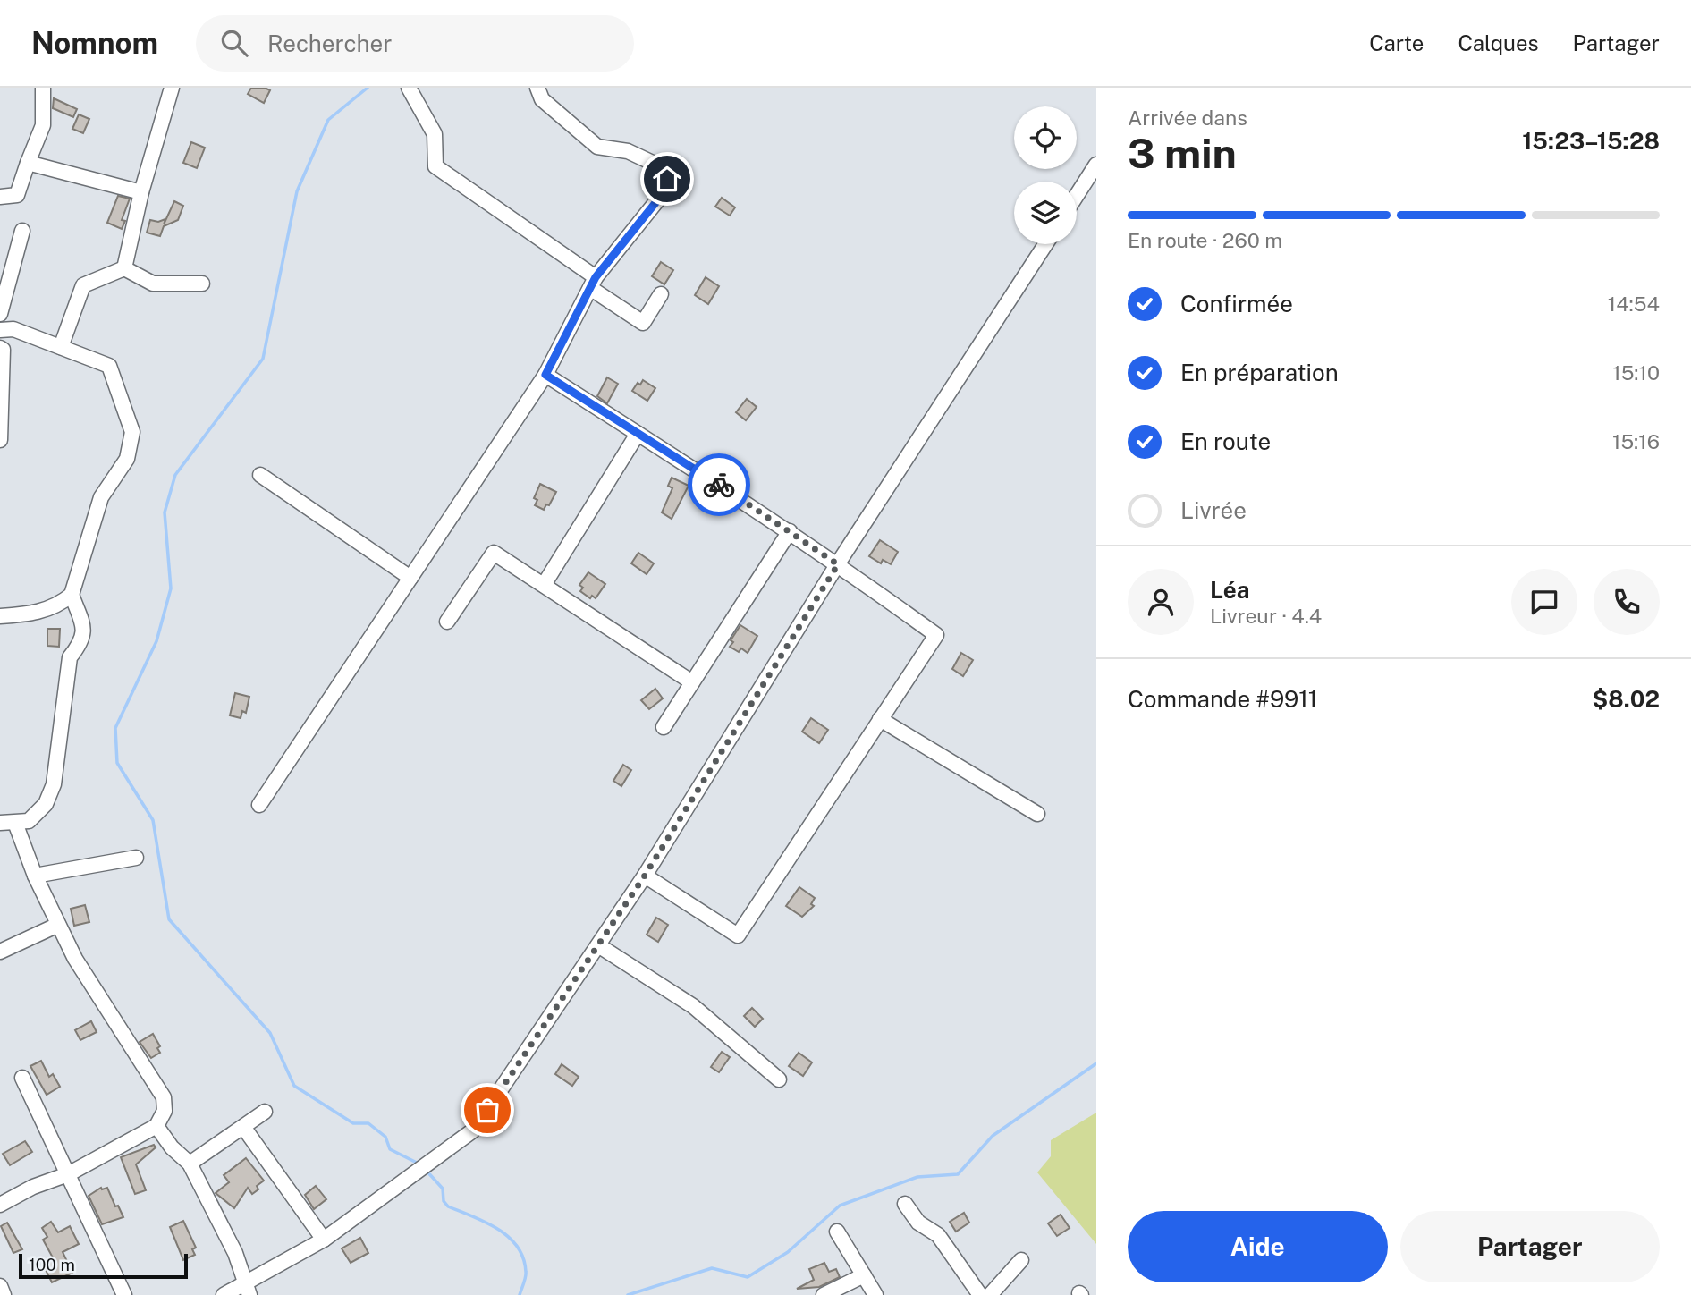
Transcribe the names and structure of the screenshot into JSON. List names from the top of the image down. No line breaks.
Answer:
{"scale_bar":"100 m","page":{"header":"Nomnom","search":"Rechercher","nav":["Carte","Calques","Partager"],"heading":["3 min","Arrivée dans","15:23–15:28"],"panel":["Léa","Livreur · 4.4","Commande #9911","$8.02"],"bar":"En route · 260 m","list":[["Confirmée","14:54"],["En préparation","15:10"],["En route","15:16"],"Livrée"],"buttons":["Aide","Partager"],"scale":"100 m"}}
